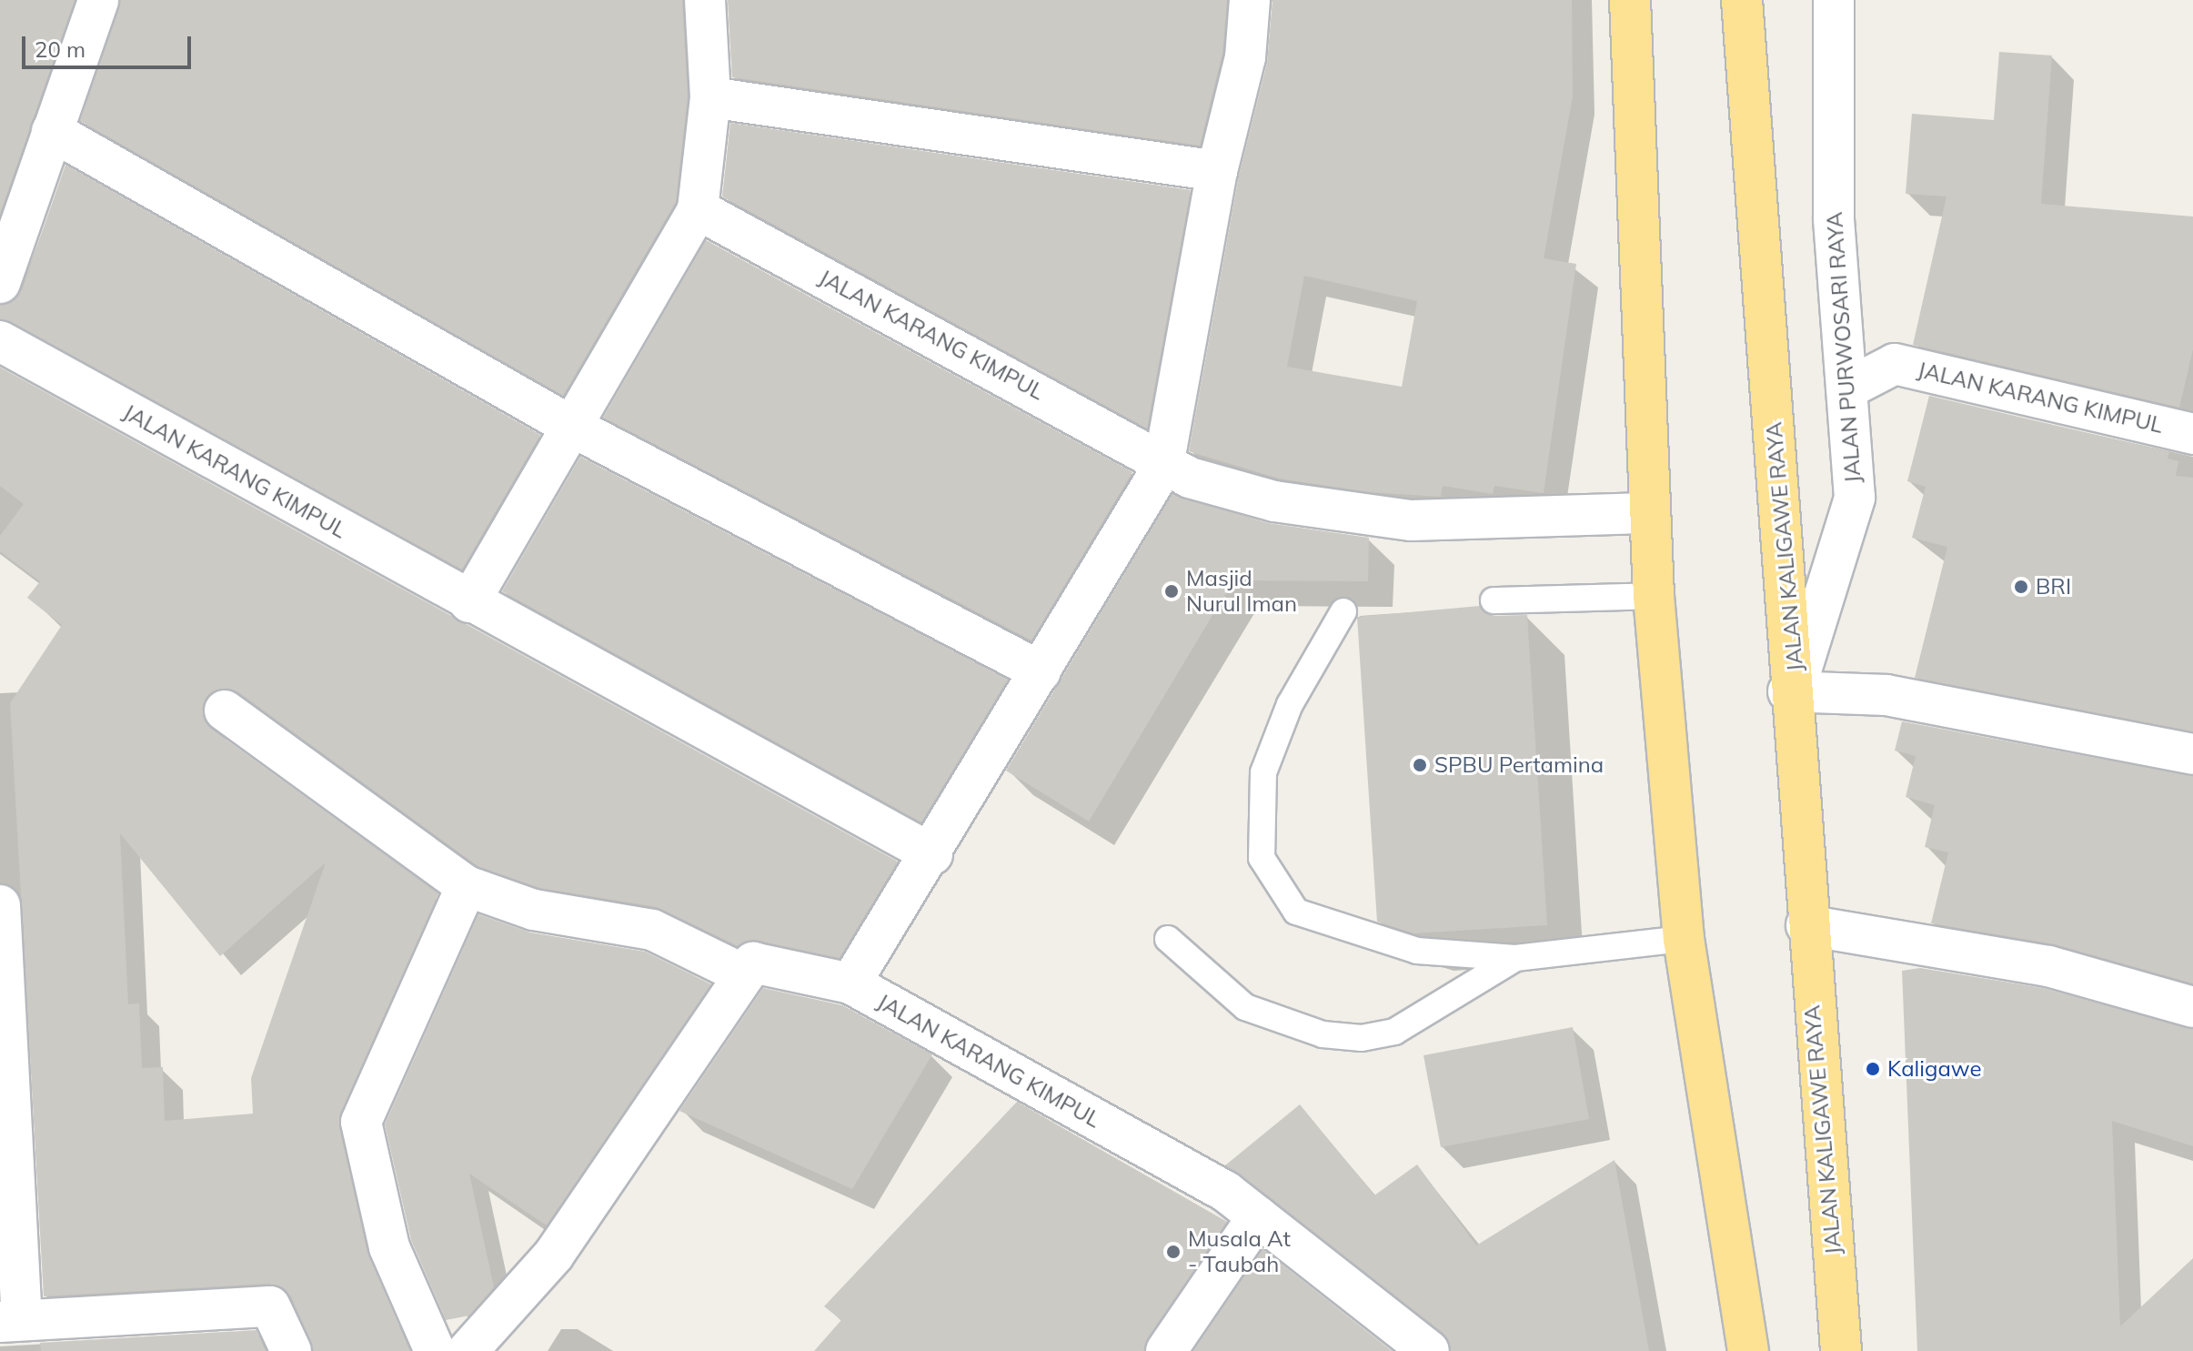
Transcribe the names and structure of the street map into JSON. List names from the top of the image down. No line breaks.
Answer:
{"streets":{"highway":["JALAN KALIGAWE RAYA"],"street":["JALAN KARANG KIMPUL","JALAN PURWOSARI RAYA"]},"crossings":[["JALAN KARANG KIMPUL","JALAN PURWOSARI RAYA"],["JALAN PURWOSARI RAYA","JALAN KALIGAWE RAYA"]],"places":["BRI","Masjid Nurul Iman","SPBU Pertamina","Kaligawe","Musala At - Taubah"],"scale_bar":"20 m"}
